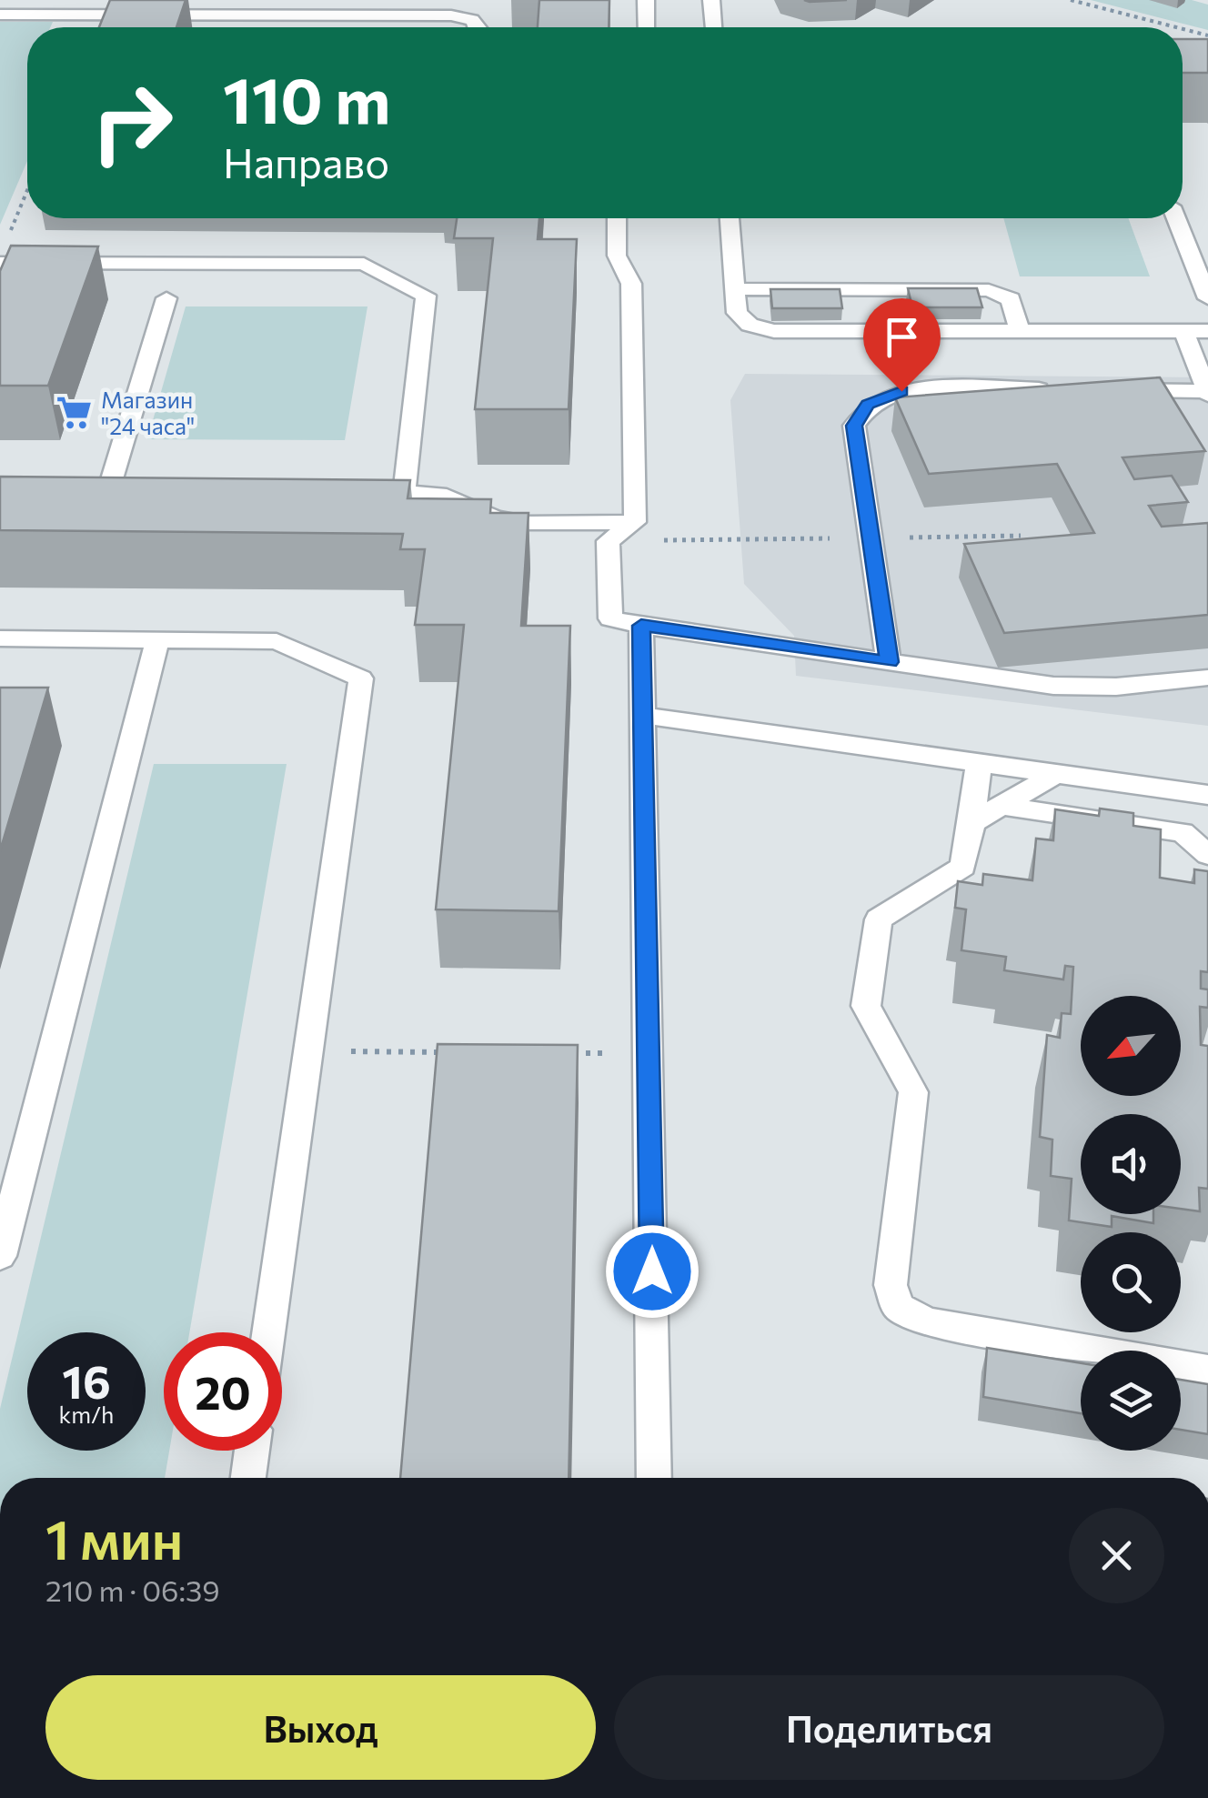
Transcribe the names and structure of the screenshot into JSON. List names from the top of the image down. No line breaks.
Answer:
{"places":{"supermarket":["Магазин \"24 часа\""]},"north":"bottom left","page":{"turn":["110 m","Направо"],"speed":"16 km/h","limit":"20","heading":["1 мин","210 m · 06:39"],"buttons":["Выход","Поделиться"]}}
